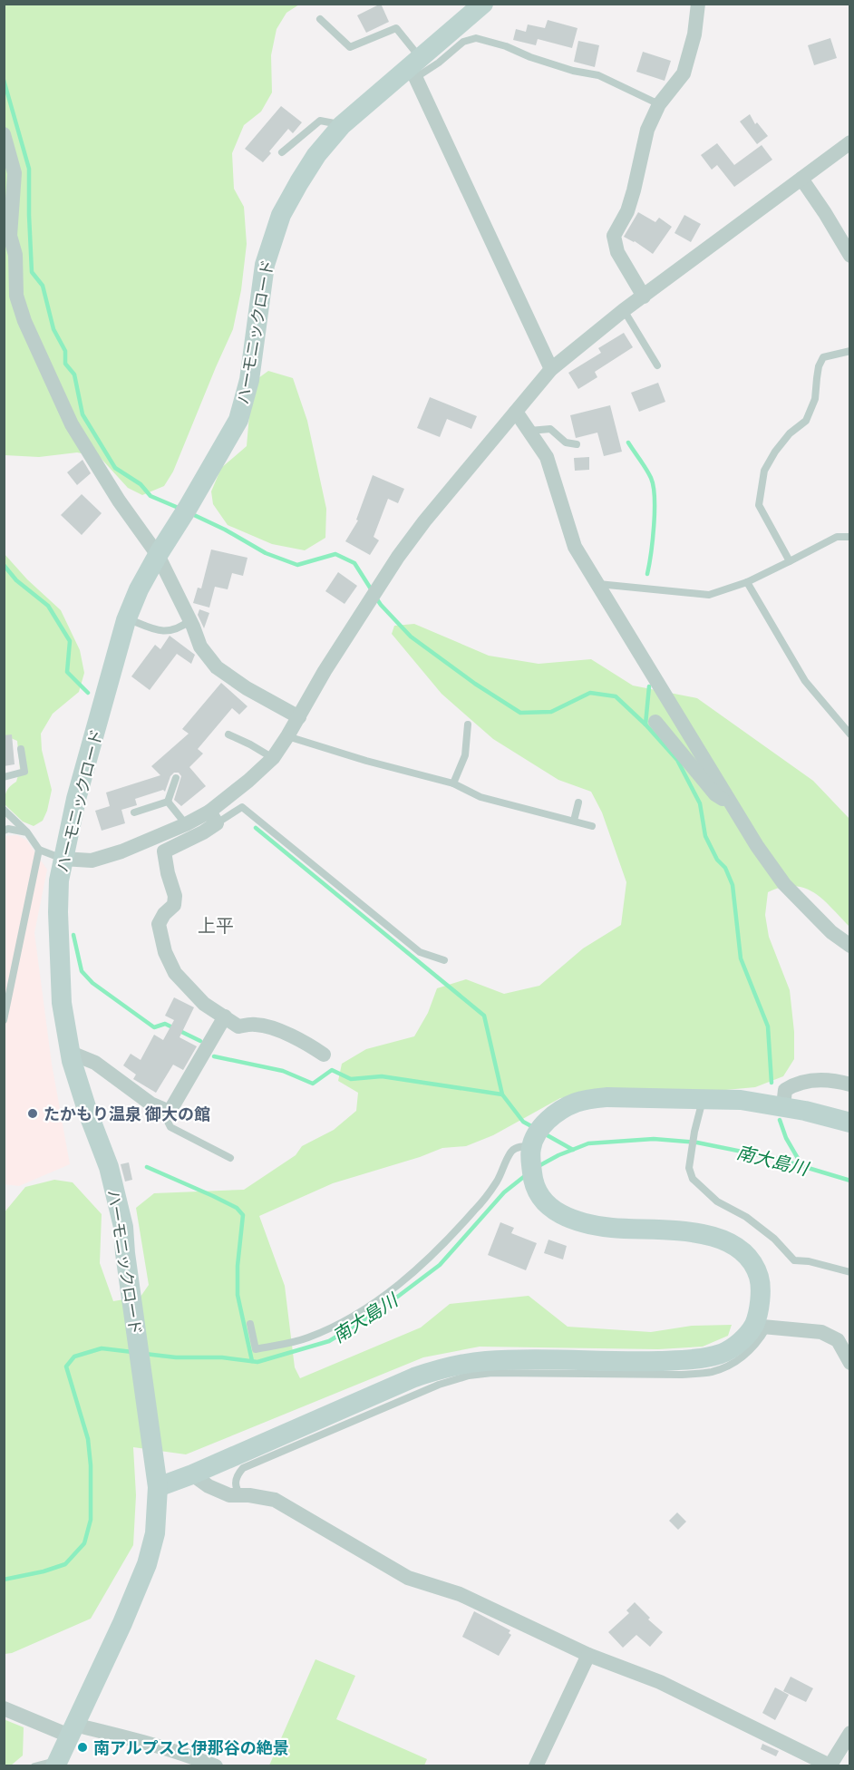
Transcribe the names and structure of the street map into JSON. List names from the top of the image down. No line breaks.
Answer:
{"streets":{"street":["ハーモニックロード"]},"districts":["上平"],"water":["南大島川"],"places":["たかもり温泉 御大の館","南アルプスと伊那谷の絶景"]}
